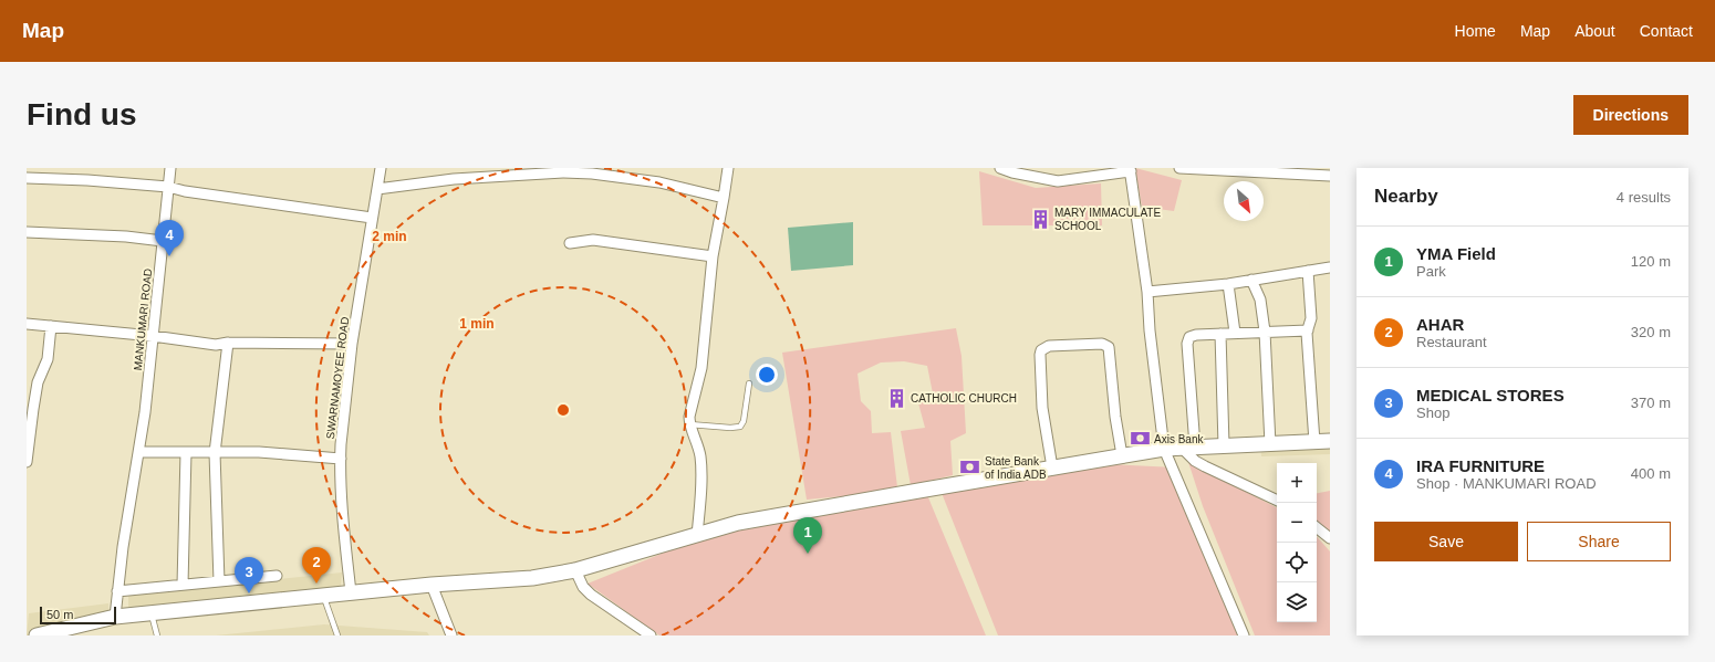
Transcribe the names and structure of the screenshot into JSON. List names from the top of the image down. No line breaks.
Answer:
{"streets":{"street":["MANKUMARI ROAD","SWARNAMOYEE ROAD"]},"places":{"building":["MARY IMMACULATE SCHOOL","CATHOLIC CHURCH"],"bank":["Axis Bank","State Bank of India ADB"]},"scale_bar":"50 m","north":"bottom right","page":{"header":"Map","nav":["Home","Map","About","Contact"],"buttons":["Directions",["Save","Share"]],"title":"Find us","heading":["Nearby","4 results"],"pins":["4","1","2","3"],"list":[{"mark":"1","name":"YMA Field","note":"Park","value":"120 m"},{"mark":"2","name":"AHAR","note":"Restaurant","value":"320 m"},{"mark":"3","name":"MEDICAL STORES","note":"Shop","value":"370 m"},{"mark":"4","name":"IRA FURNITURE","note":"Shop · MANKUMARI ROAD","value":"400 m"}],"map_buttons":["+","−"],"scale":"50 m"},"rings":["2 min","1 min"]}
